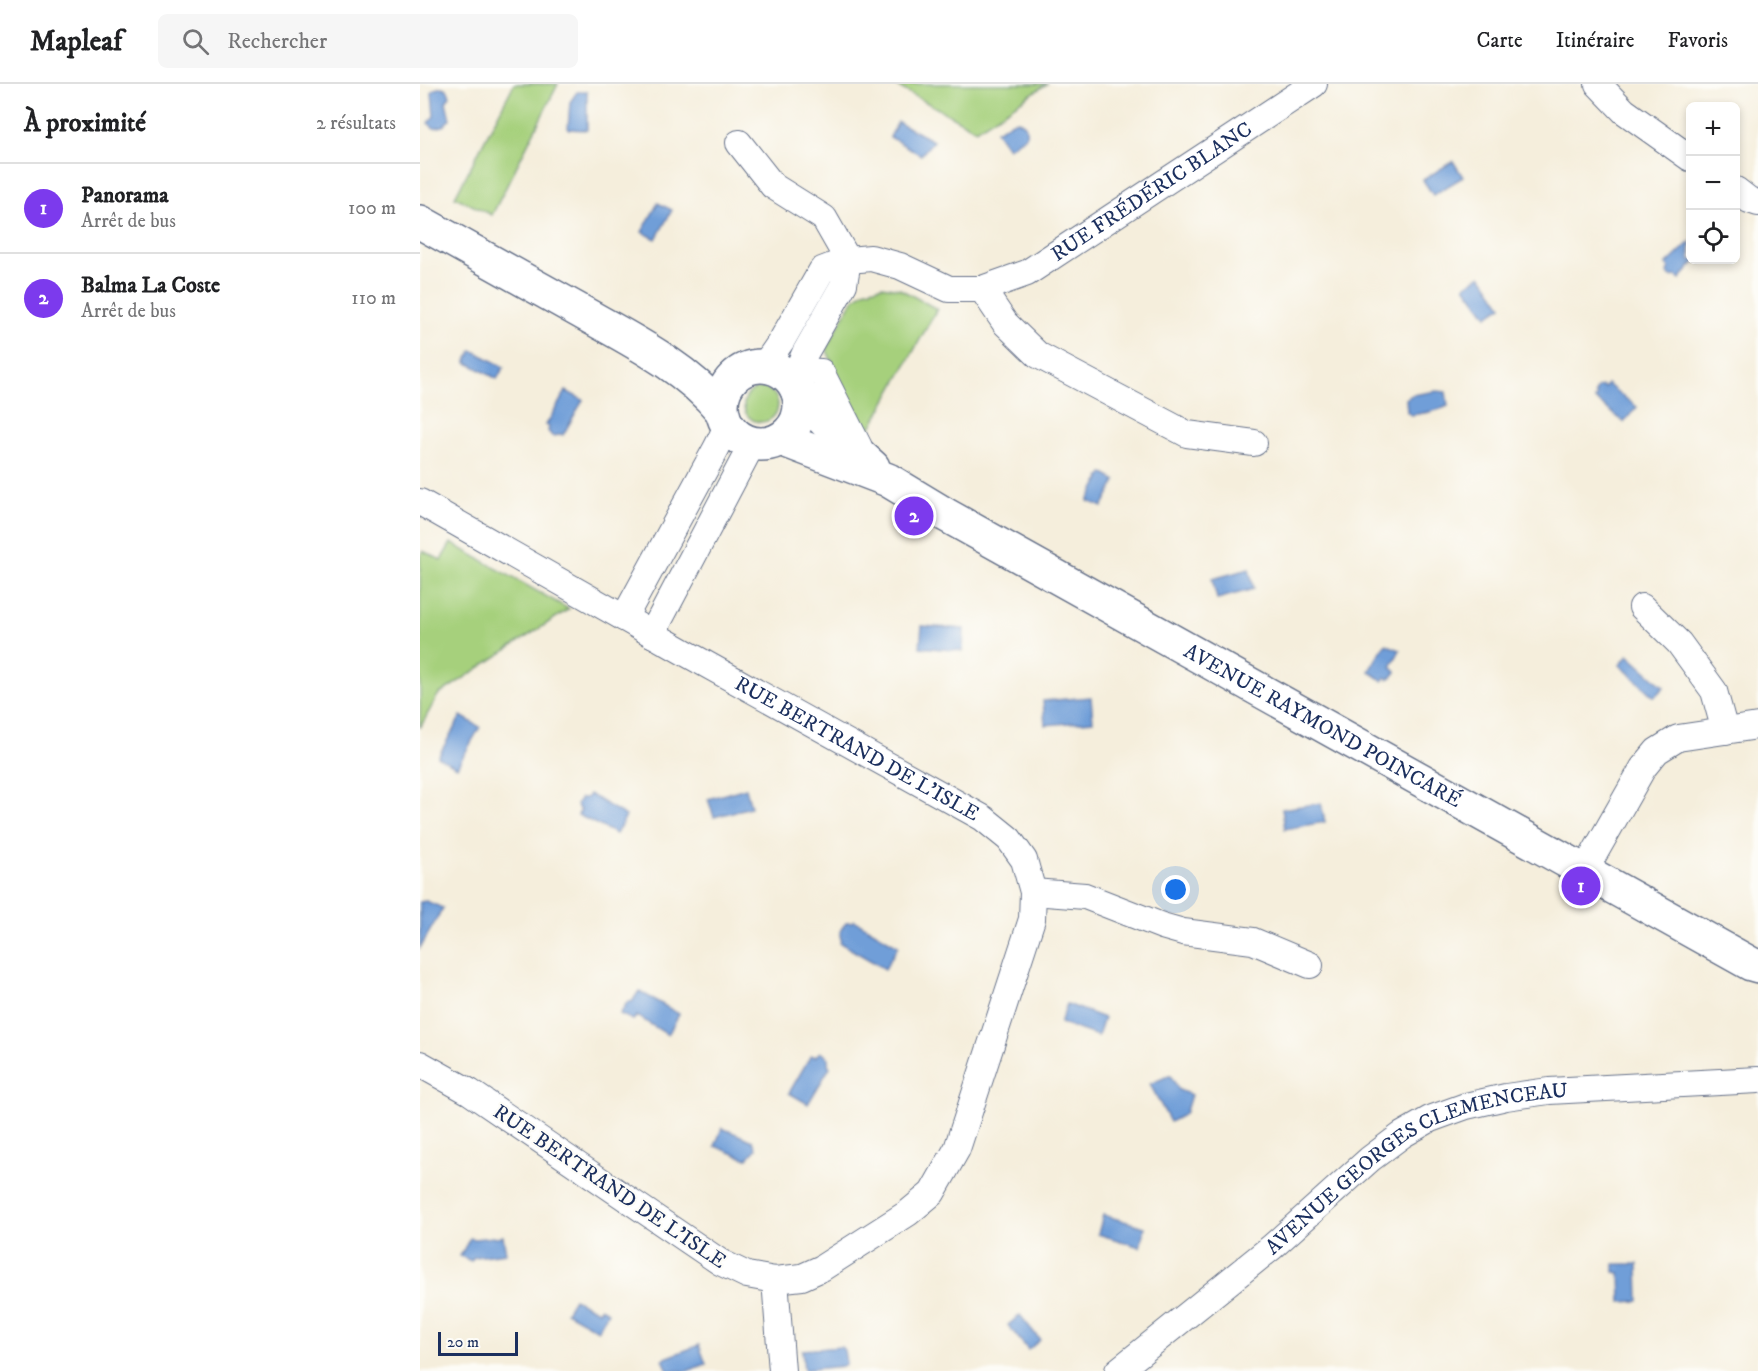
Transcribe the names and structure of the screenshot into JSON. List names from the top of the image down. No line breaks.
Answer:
{"streets":{"main road":["AVENUE RAYMOND POINCARÉ"],"street":["RUE FRÉDÉRIC BLANC","RUE BERTRAND DE L'ISLE","AVENUE GEORGES CLEMENCEAU"]},"crossings":[["RUE FRÉDÉRIC BLANC","AVENUE RAYMOND POINCARÉ"]],"scale_bar":"20 m","page":{"header":"Mapleaf","search":"Rechercher","nav":["Carte","Itinéraire","Favoris"],"heading":["À proximité","2 résultats"],"map_buttons":["+","−"],"list":[{"mark":"1","name":"Panorama","note":"Arrêt de bus","value":"100 m"},{"mark":"2","name":"Balma La Coste","note":"Arrêt de bus","value":"110 m"}],"pins":["2","1"],"scale":"20 m"}}
